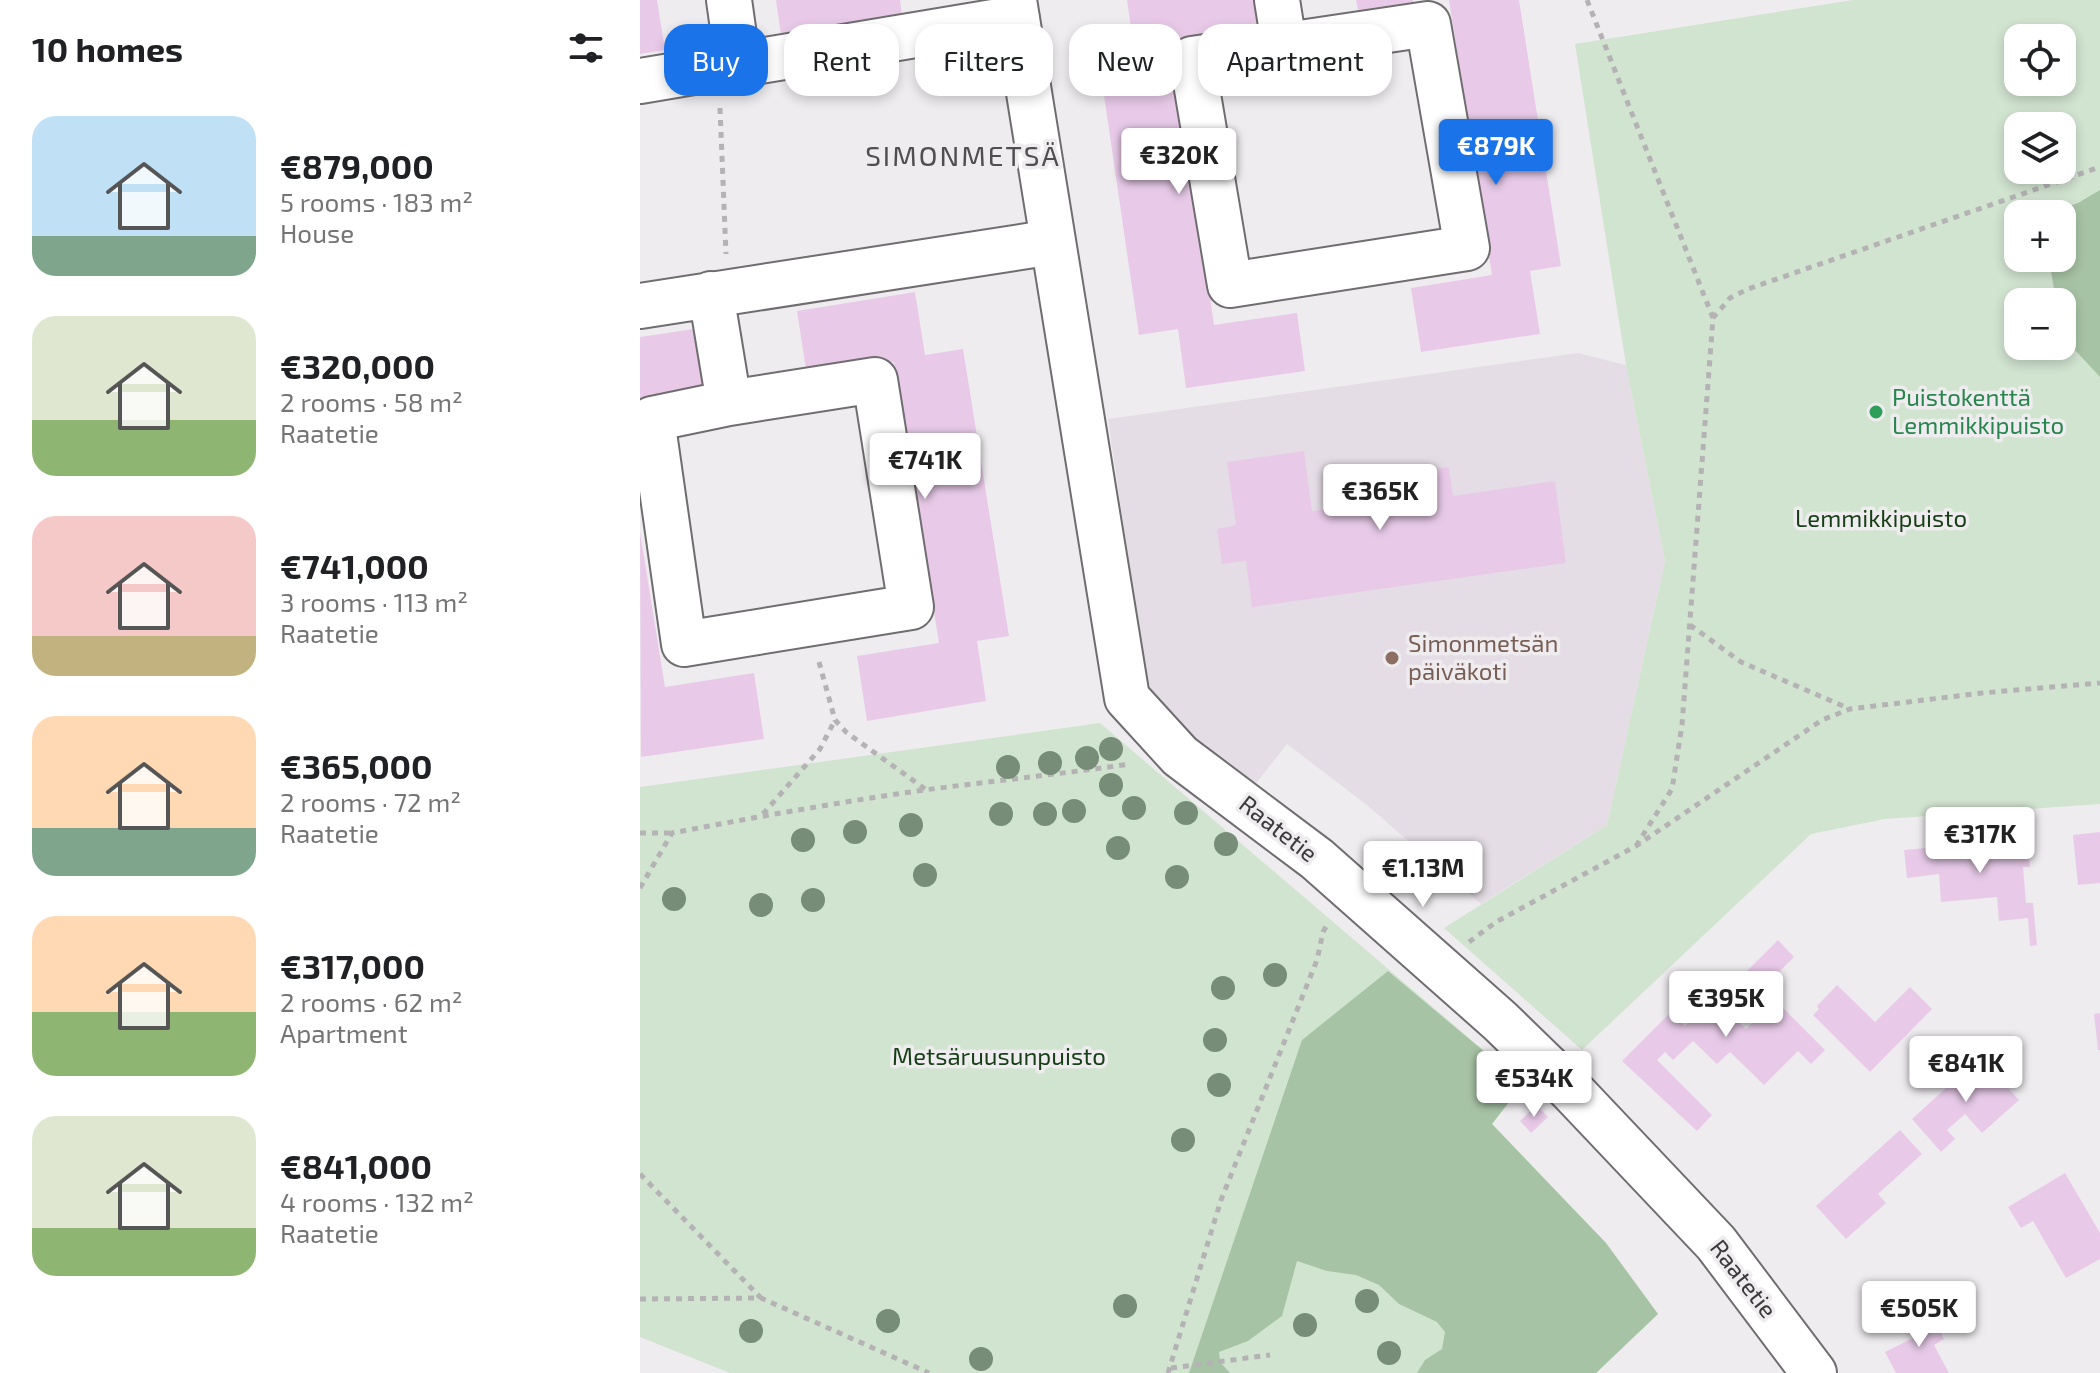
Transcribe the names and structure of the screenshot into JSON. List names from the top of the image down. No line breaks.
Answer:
{"streets":{"street":["Raatetie"]},"districts":["SIMONMETSÄ"],"parks":["Lemmikkipuisto","Metsäruusunpuisto"],"places":["Puistokenttä Lemmikkipuisto","Simonmetsän päiväkoti"],"page":{"heading":"10 homes","map_buttons":["+","−"],"chip":["Buy","Rent","Filters","New","Apartment"],"list":[{"name":"€879,000","note":"5 rooms · 183 m² · House"},{"name":"€320,000","note":"2 rooms · 58 m² · Raatetie"},{"name":"€741,000","note":"3 rooms · 113 m² · Raatetie"},{"name":"€365,000","note":"2 rooms · 72 m² · Raatetie"},{"name":"€317,000","note":"2 rooms · 62 m² · Apartment"},{"name":"€841,000","note":"4 rooms · 132 m² · Raatetie"}],"price":["€879K","€320K","€741K","€365K","€317K","€1.13M","€395K","€841K","€534K","€505K"]}}
